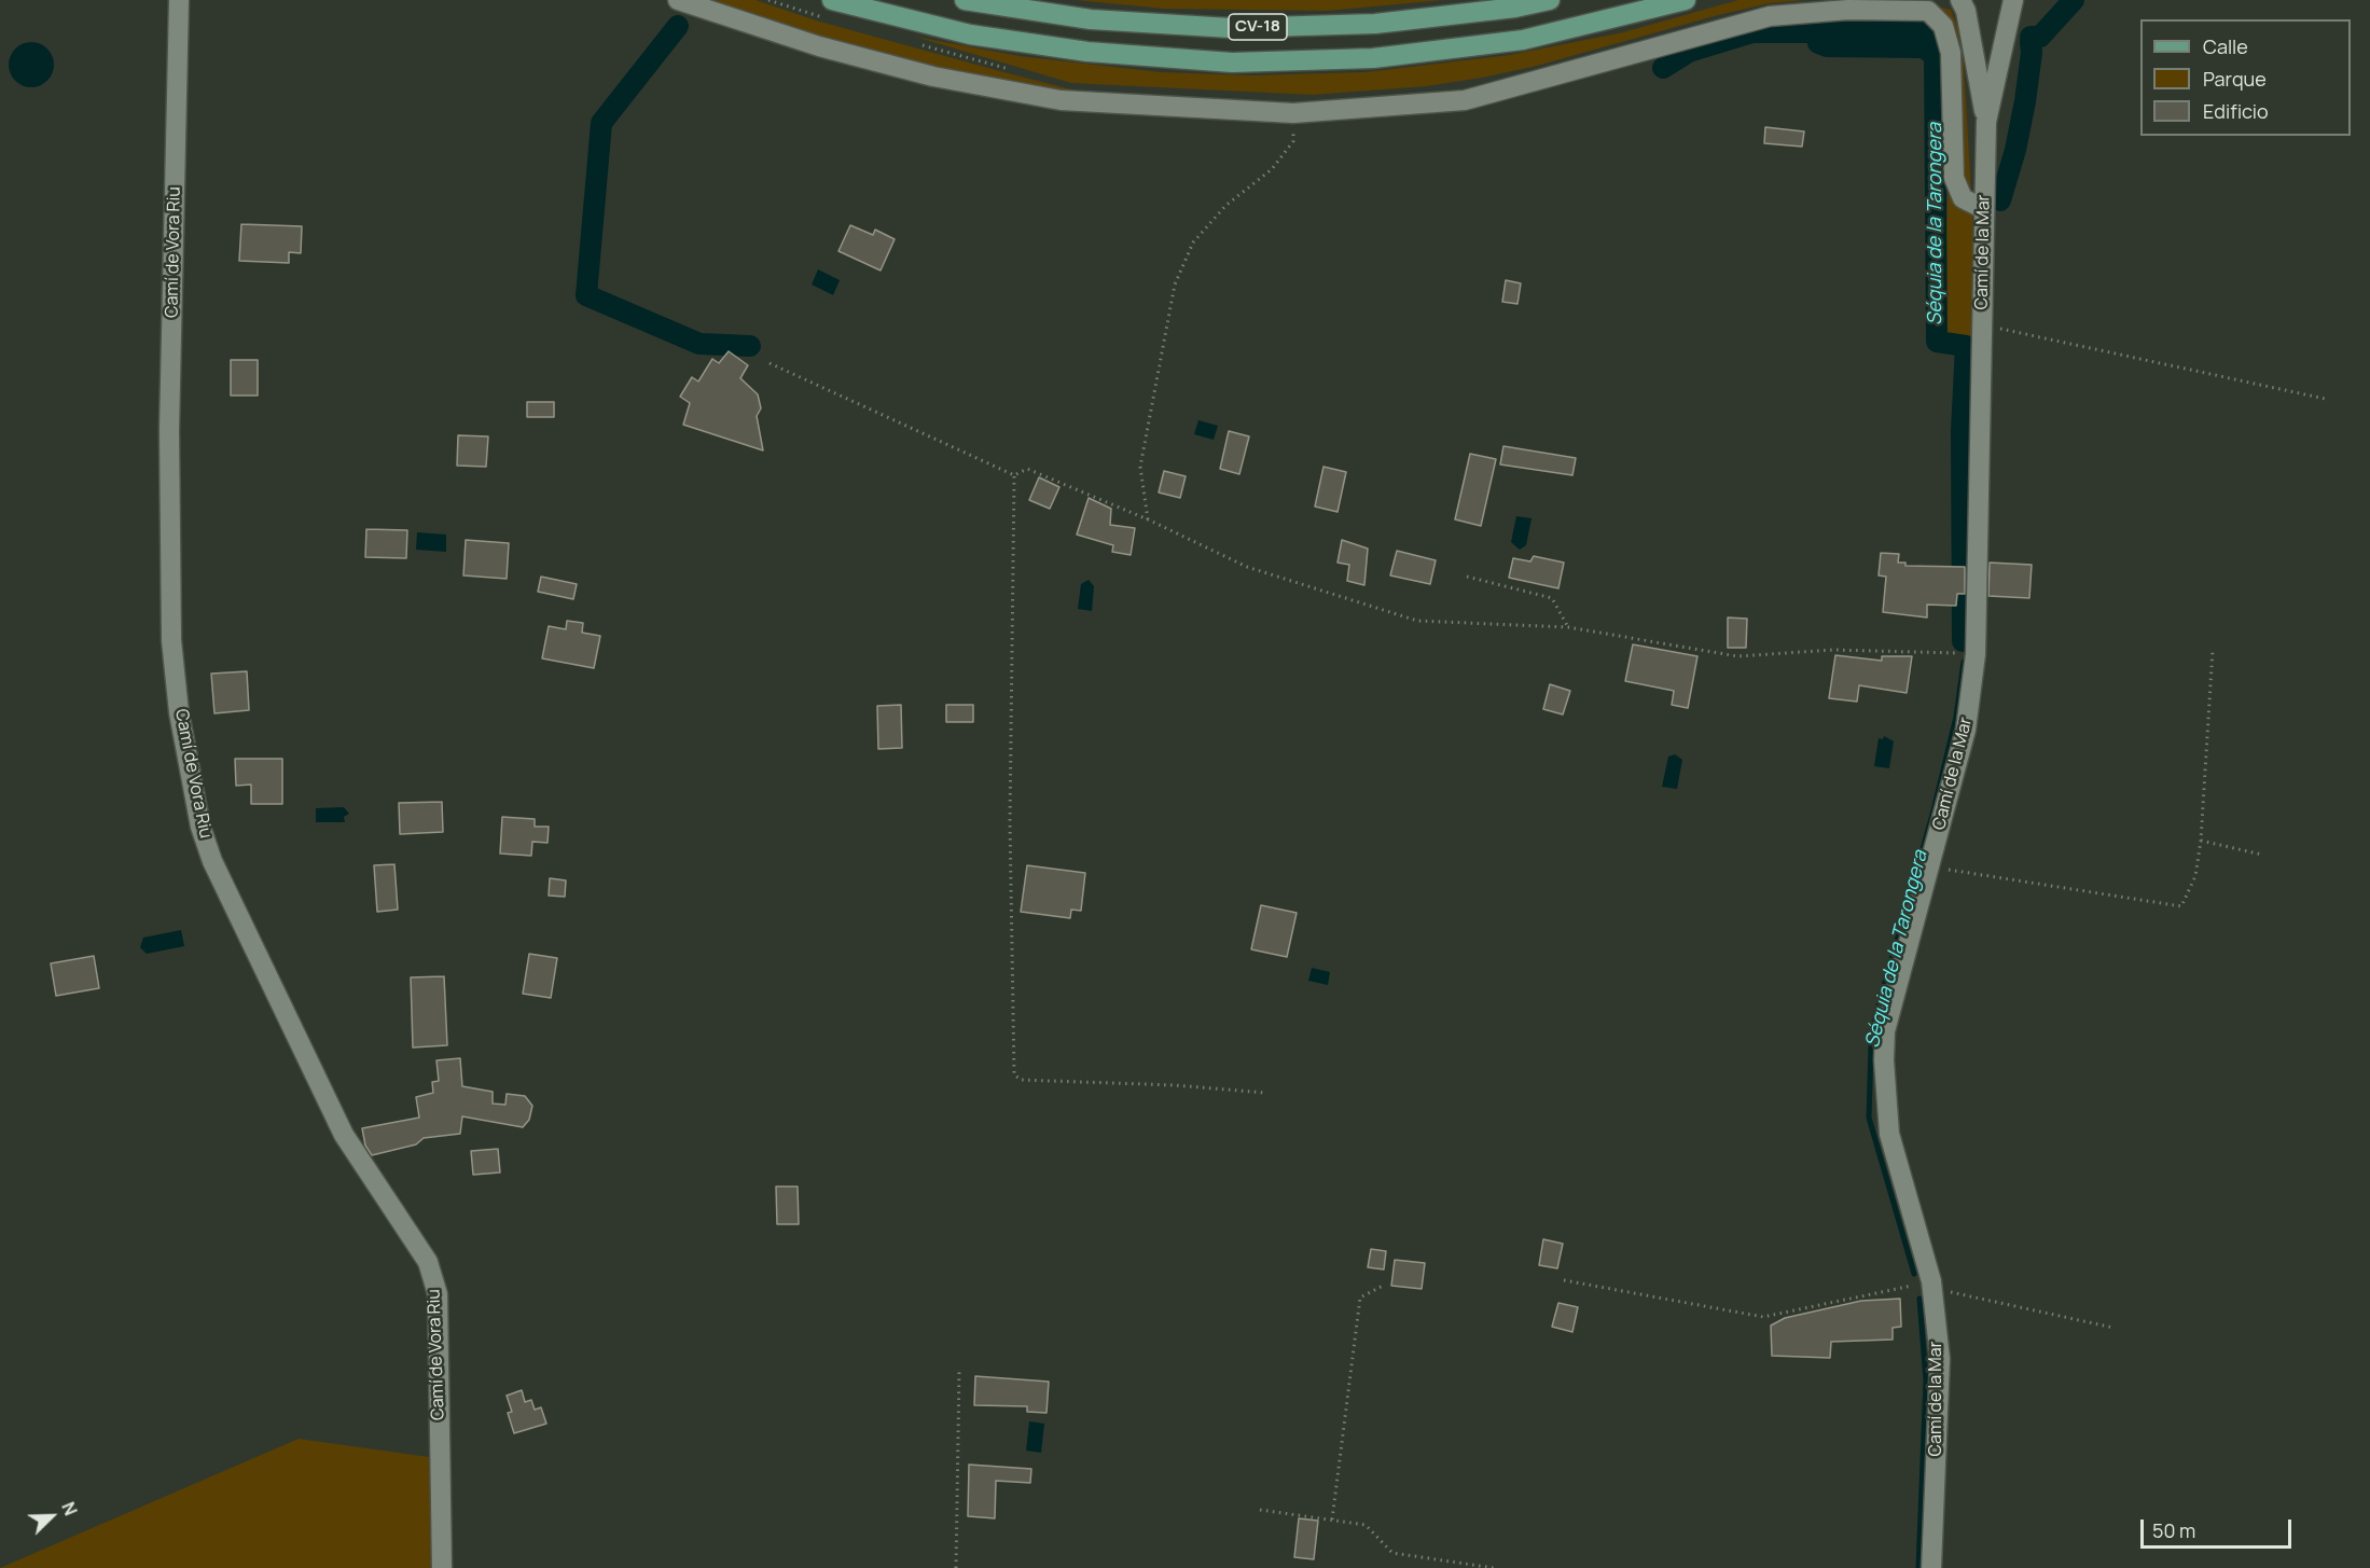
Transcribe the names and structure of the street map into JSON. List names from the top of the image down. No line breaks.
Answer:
{"streets":{"main road":["CV-18"],"street":["Camí de Vora Riu","Camí de la Mar"]},"water":["Séquia de la Tarongera"],"legend":["Calle","Parque","Edificio"],"scale_bar":"50 m","north":"top right"}
